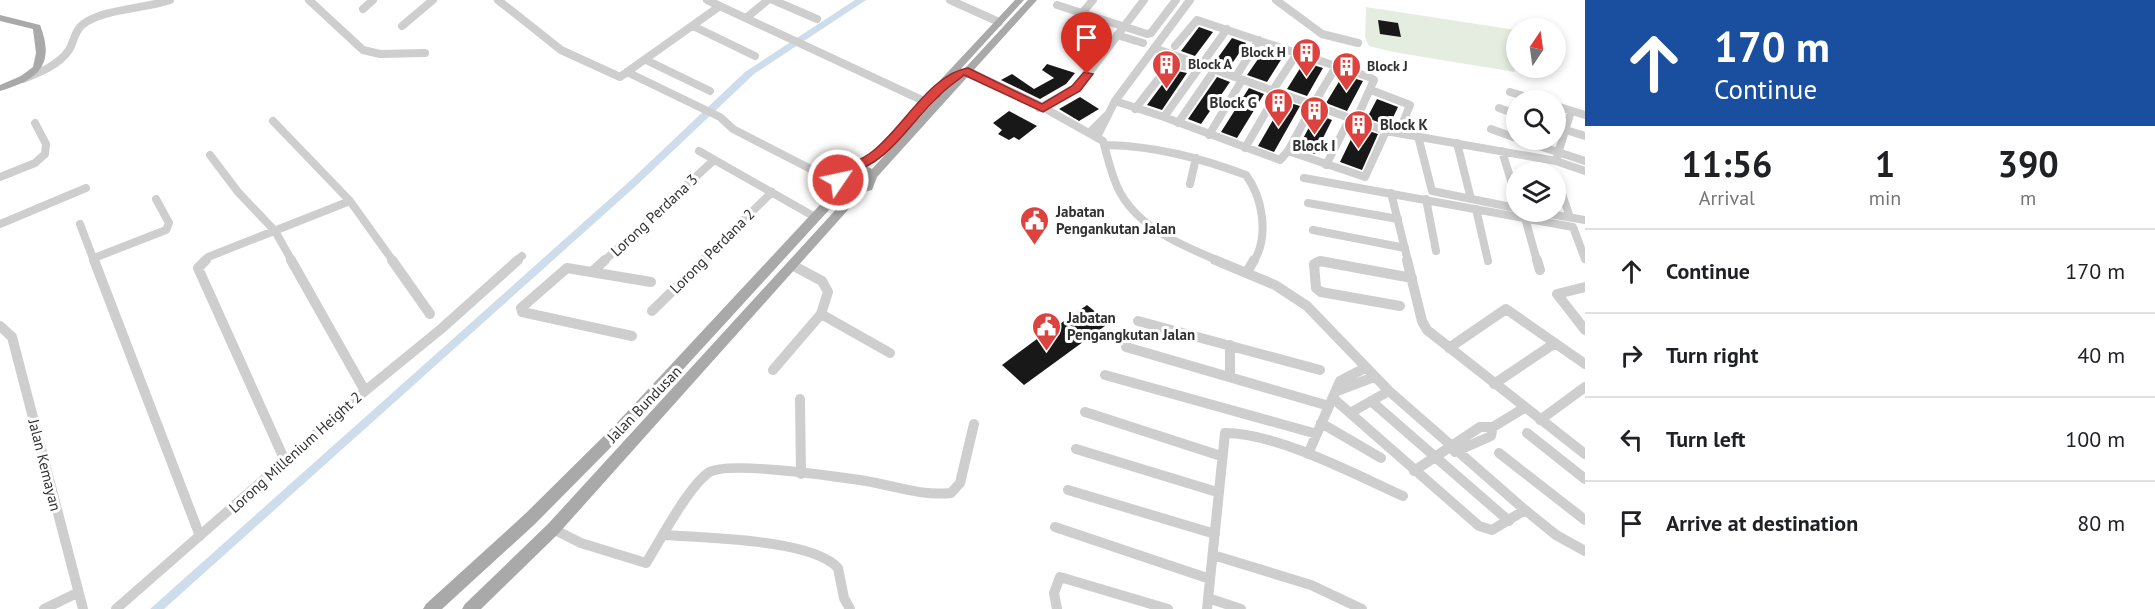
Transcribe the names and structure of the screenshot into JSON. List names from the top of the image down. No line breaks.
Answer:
{"streets":{"main road":["Jalan Bundusan"],"street":["Lorong Perdana 3","Lorong Perdana 2","Lorong Millenium Height 2","Jalan Kemayan"]},"places":{"building":["Block H","Block A","Block J","Block G","Block I","Block K"],"public building":["Jabatan Pengankutan Jalan","Jabatan Pengangkutan Jalan"]},"north":"top","page":{"turn":["170 m","Continue"],"eta":["11:56","Arrival","1","min","390","m"],"list":[{"name":"Continue","value":"170 m"},{"name":"Turn right","value":"40 m"},{"name":"Turn left","value":"100 m"},{"name":"Arrive at destination","value":"80 m"}]}}
